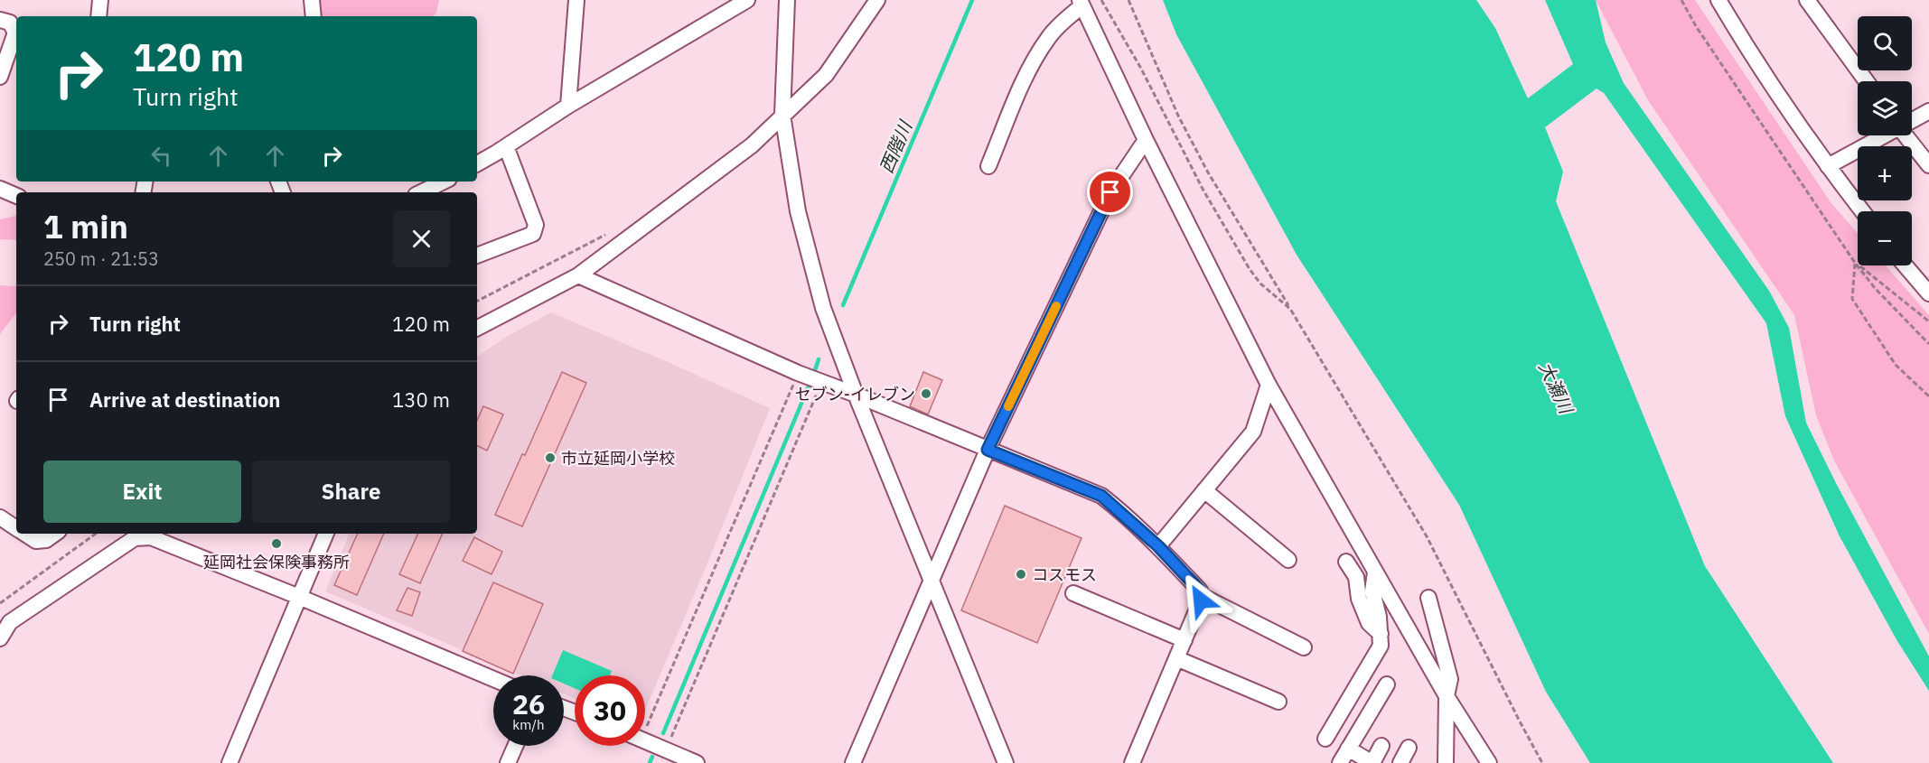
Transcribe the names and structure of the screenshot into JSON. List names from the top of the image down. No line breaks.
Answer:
{"water":["西階川","大瀬川"],"places":["セブン-イレブン","市立延岡小学校","延岡社会保険事務所","コスモス"],"page":{"map_buttons":["+","−"],"turn":["120 m","Turn right"],"heading":["1 min","250 m · 21:53"],"list":[{"name":"Turn right","value":"120 m"},{"name":"Arrive at destination","value":"130 m"}],"buttons":["Exit","Share"],"speed":"26 km/h","limit":"30"}}
